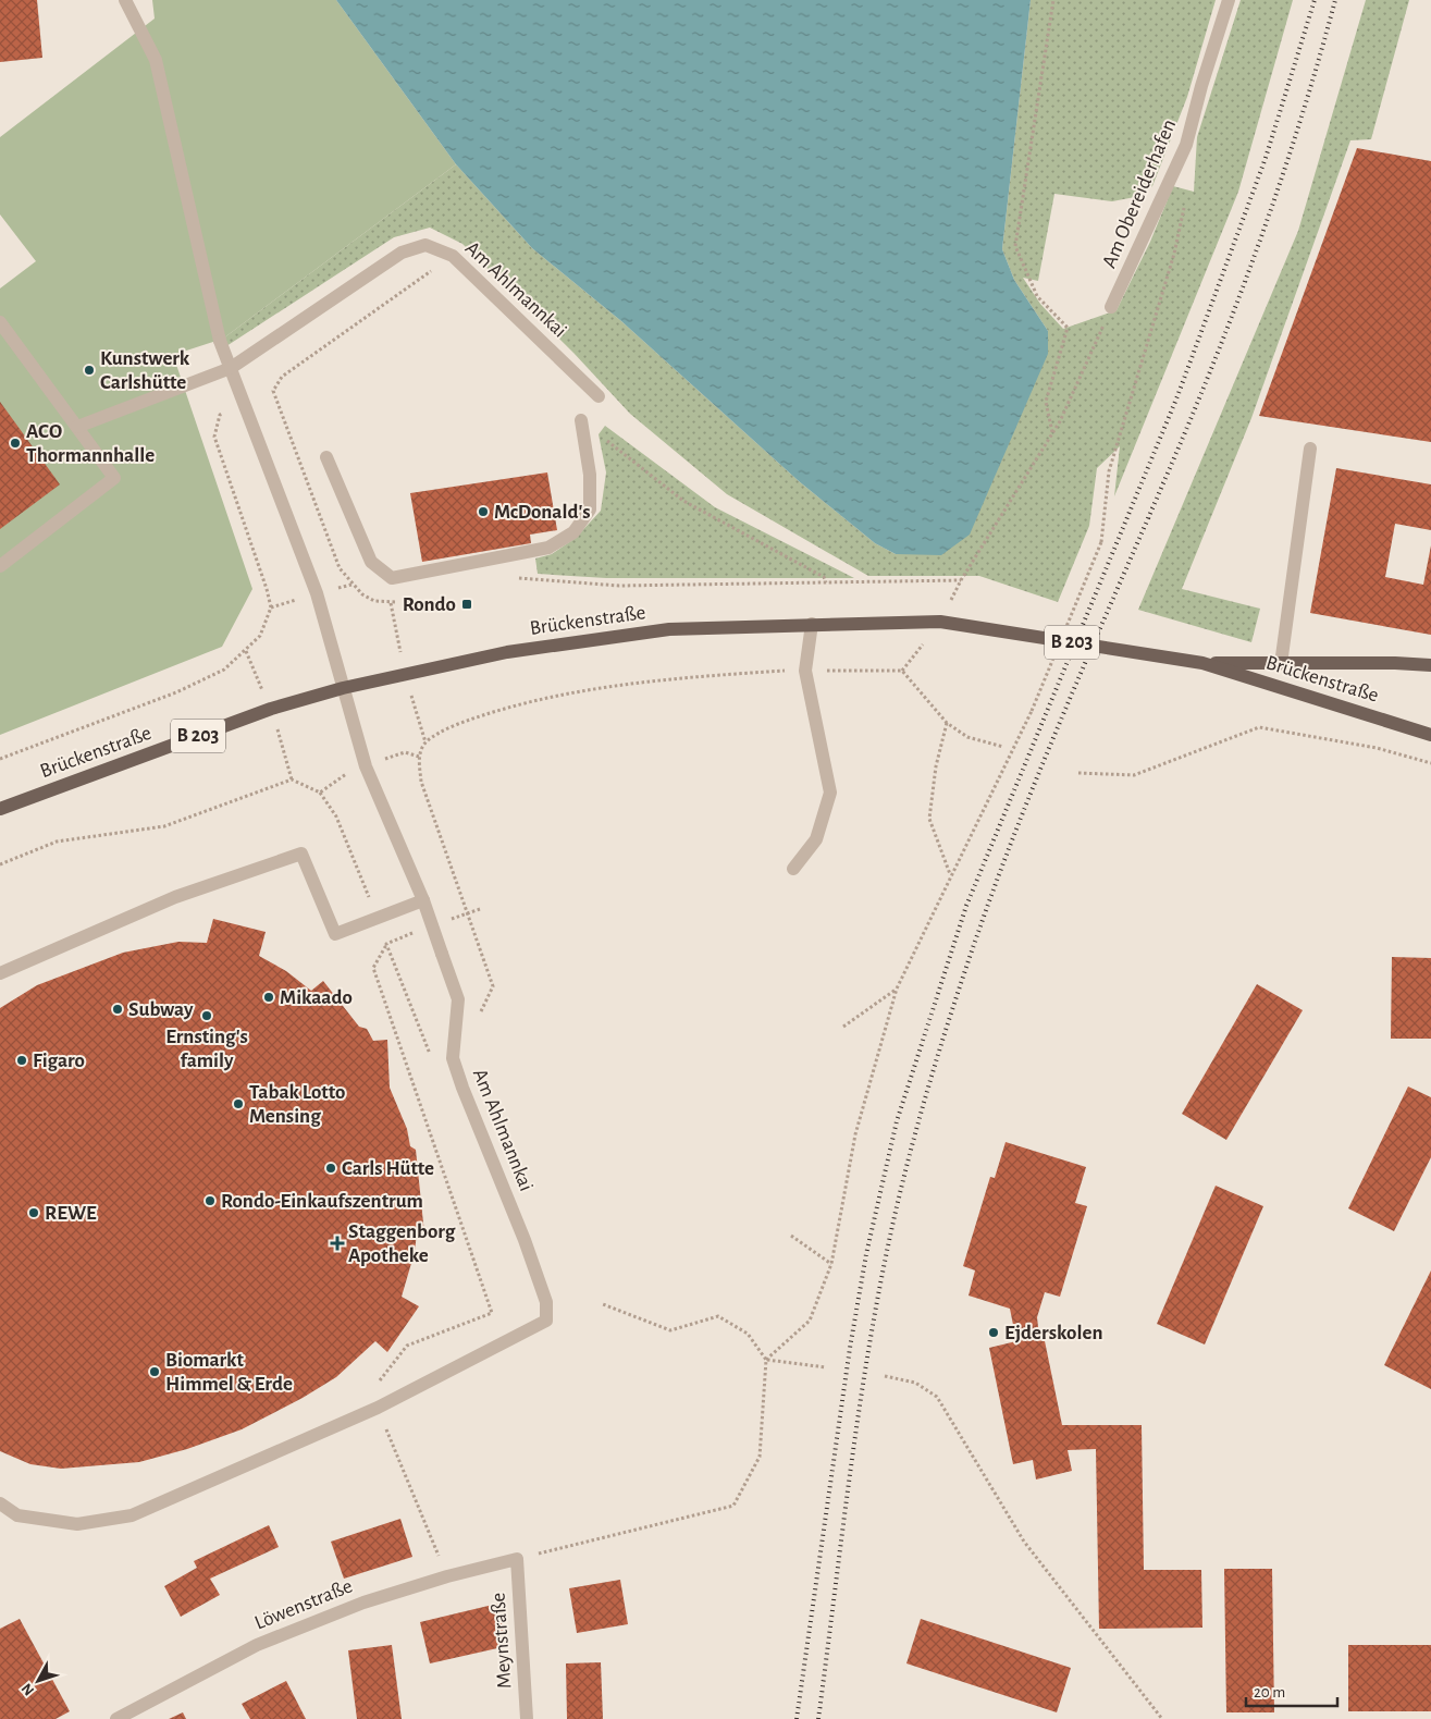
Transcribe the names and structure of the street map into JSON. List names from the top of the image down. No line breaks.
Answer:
{"streets":{"main road":["Brückenstraße","B 203"],"street":["Am Obereiderhafen","Am Ahlmannkai","Löwenstraße","Meynstraße"]},"crossings":[["Am Ahlmannkai","Brückenstraße"],["Löwenstraße","Meynstraße"]],"places":{"other":["Kunstwerk Carlshütte","ACO Thormannhalle","McDonald's","Mikaado","Subway","Ernsting's family","Figaro","Tabak Lotto Mensing","Carls Hütte","Rondo-Einkaufszentrum","REWE","Ejderskolen","Biomarkt Himmel & Erde"],"transit":["Rondo"],"health":["Staggenborg Apotheke"]},"scale_bar":"20 m","north":"bottom left"}
